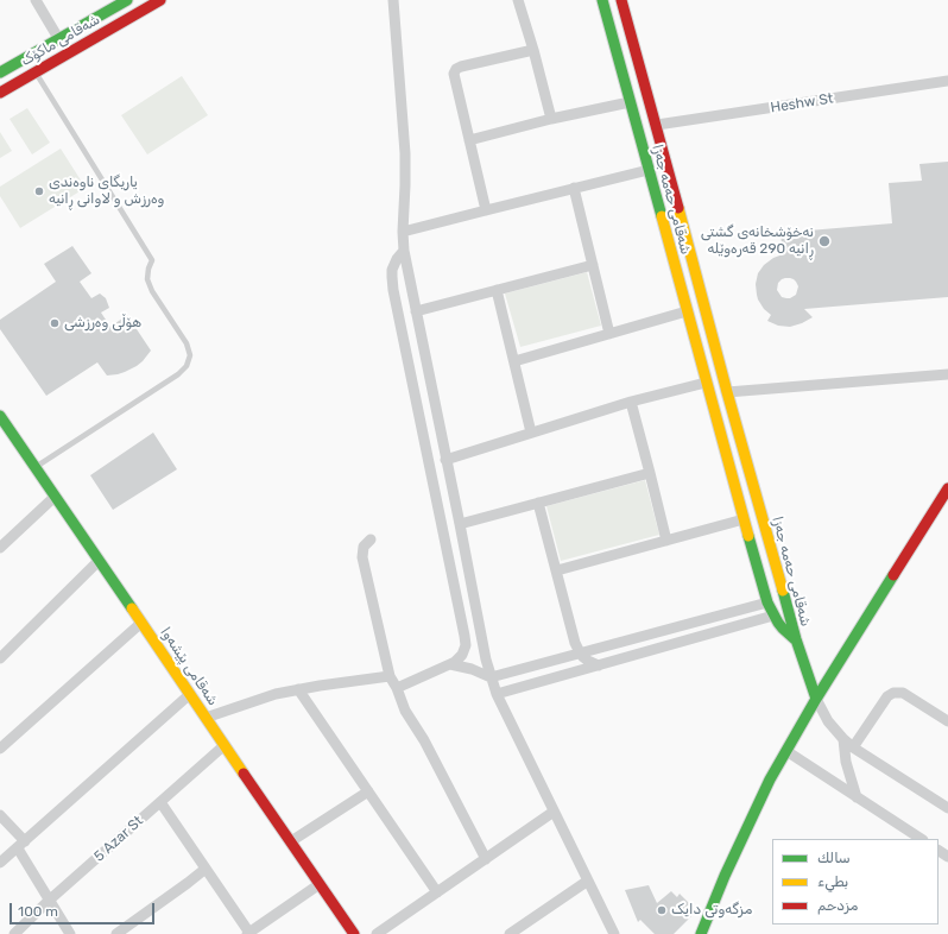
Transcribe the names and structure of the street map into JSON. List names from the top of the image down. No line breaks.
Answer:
{"streets":{"street":["شەقامی ماکۆک","Heshw St","شەقامی حەمە جەزا","شەقامی پێشەوا","5 Azar St"]},"crossings":[["Heshw St","شەقامی حەمە جەزا"],["شەقامی پێشەوا","5 Azar St"]],"places":["یاریگای ناوەندی وەرزش و لاوانی ڕانیە","نەخۆشخانەی گشتی ڕانیە 290 قەرەوێلە","هۆڵی وەرزشی","مزگەوتی دایک"],"legend":["سالك","بطيء","مزدحم"],"scale_bar":"100 m"}
